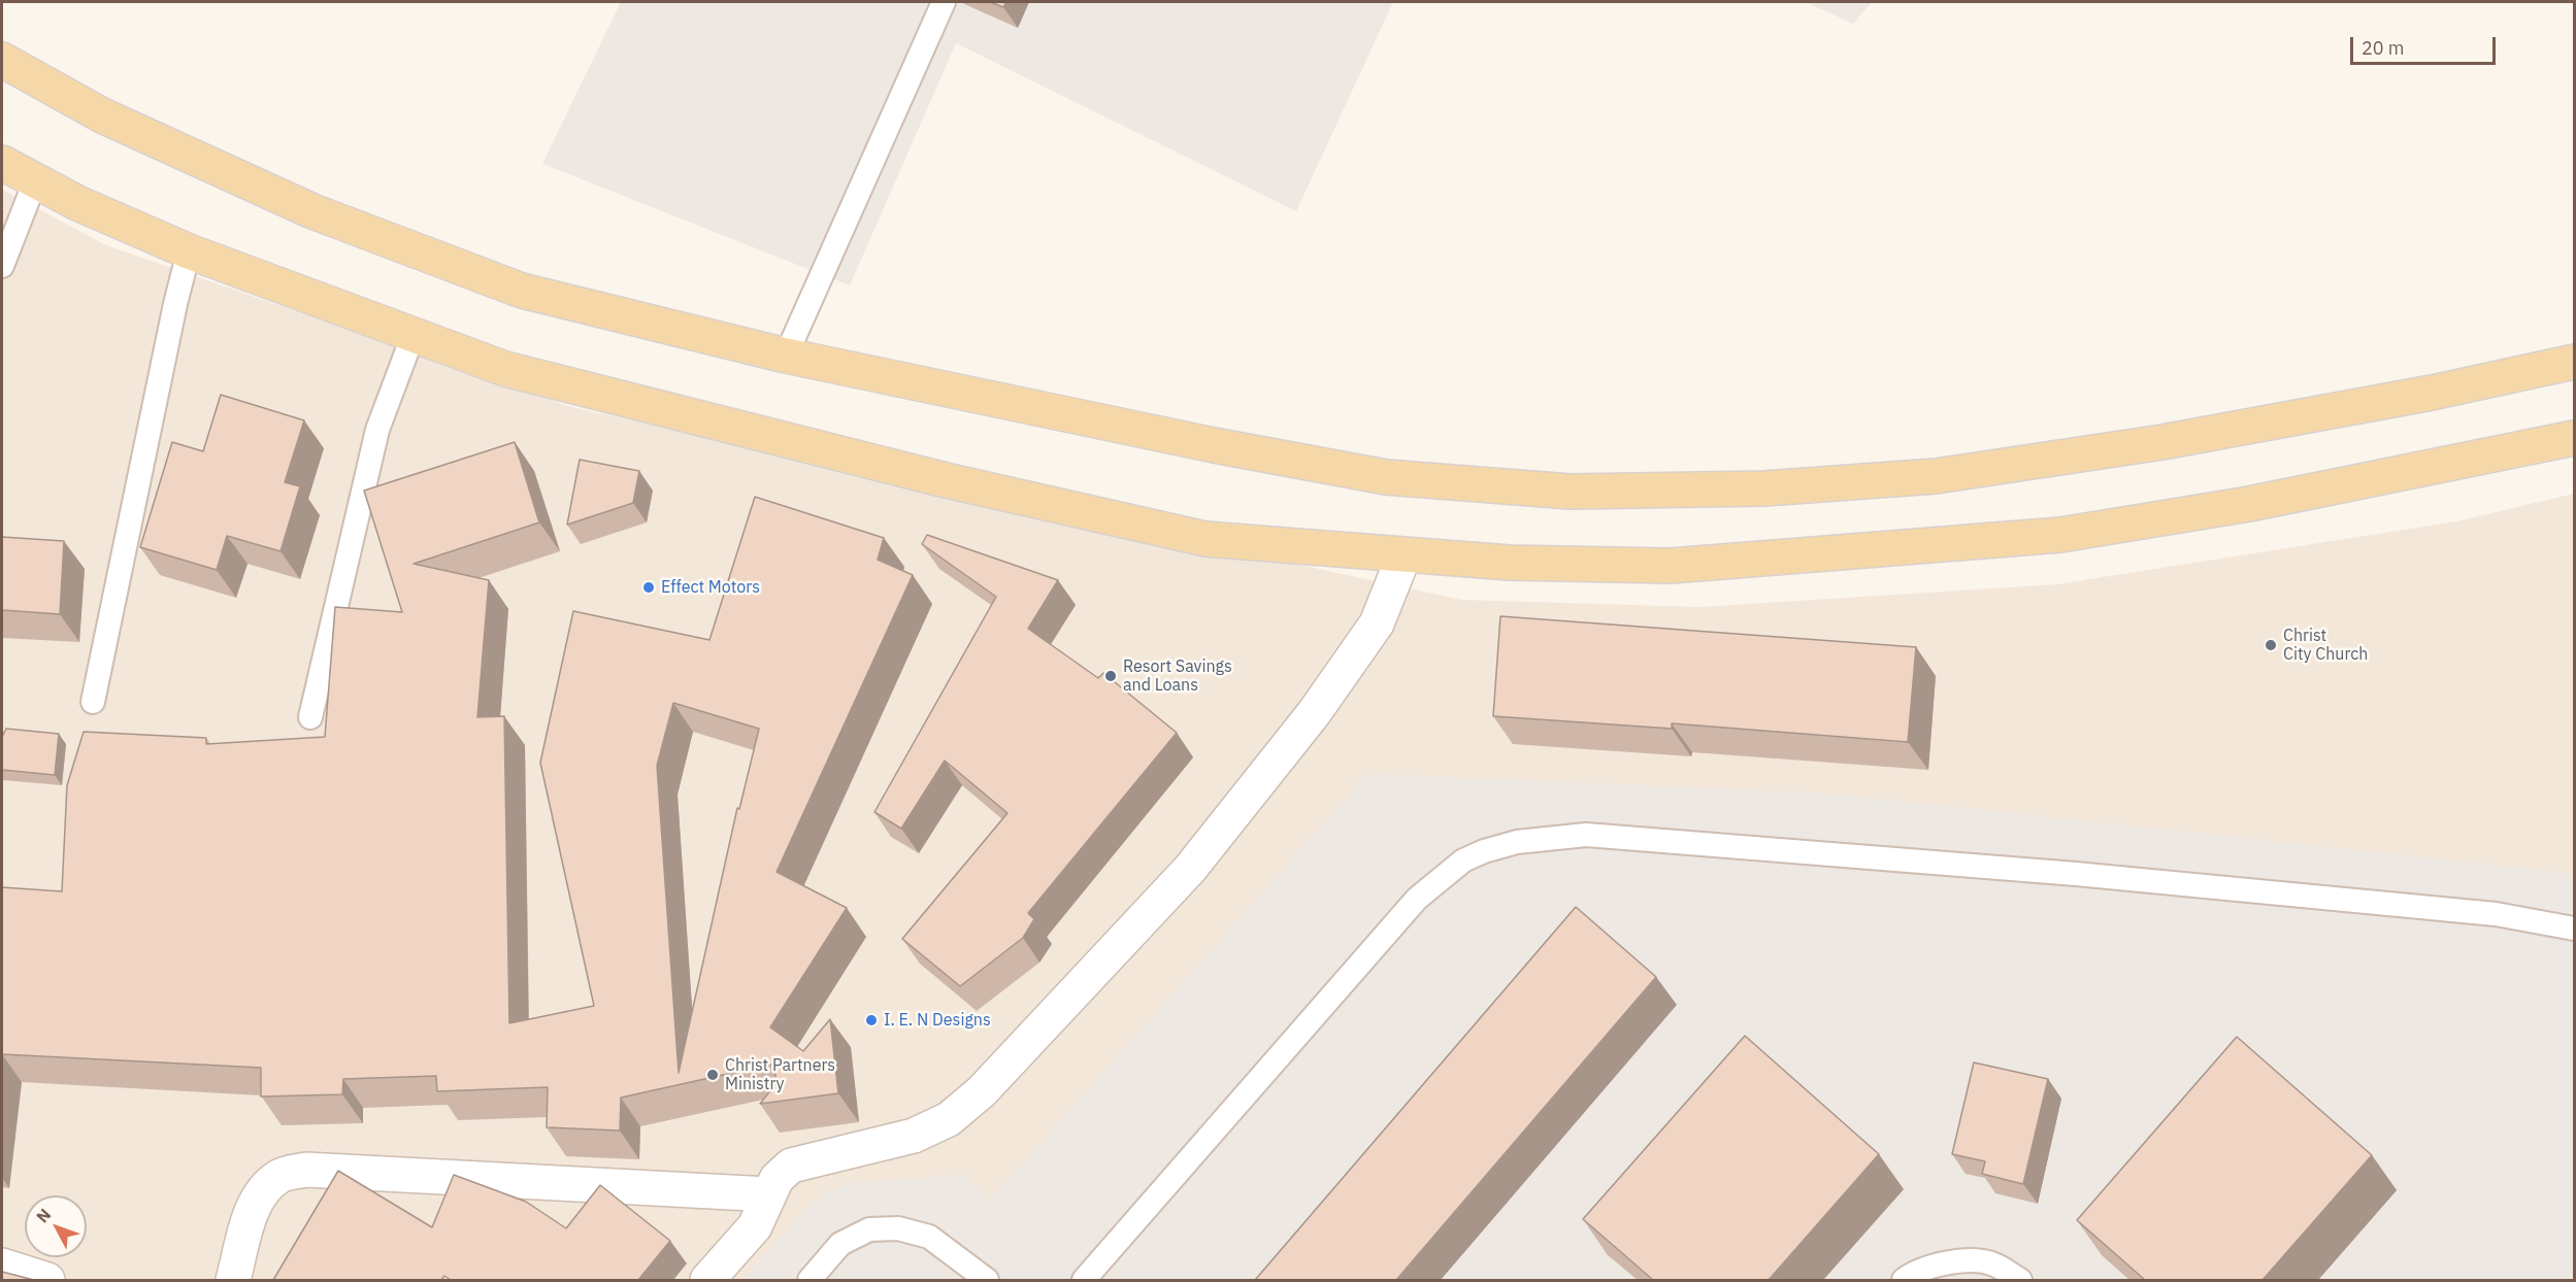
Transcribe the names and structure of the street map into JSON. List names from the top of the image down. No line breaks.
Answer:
{"places":["Effect Motors","Christ City Church","Resort Savings and Loans","I. E. N Designs","Christ Partners Ministry"],"scale_bar":"20 m","north":"top left"}
